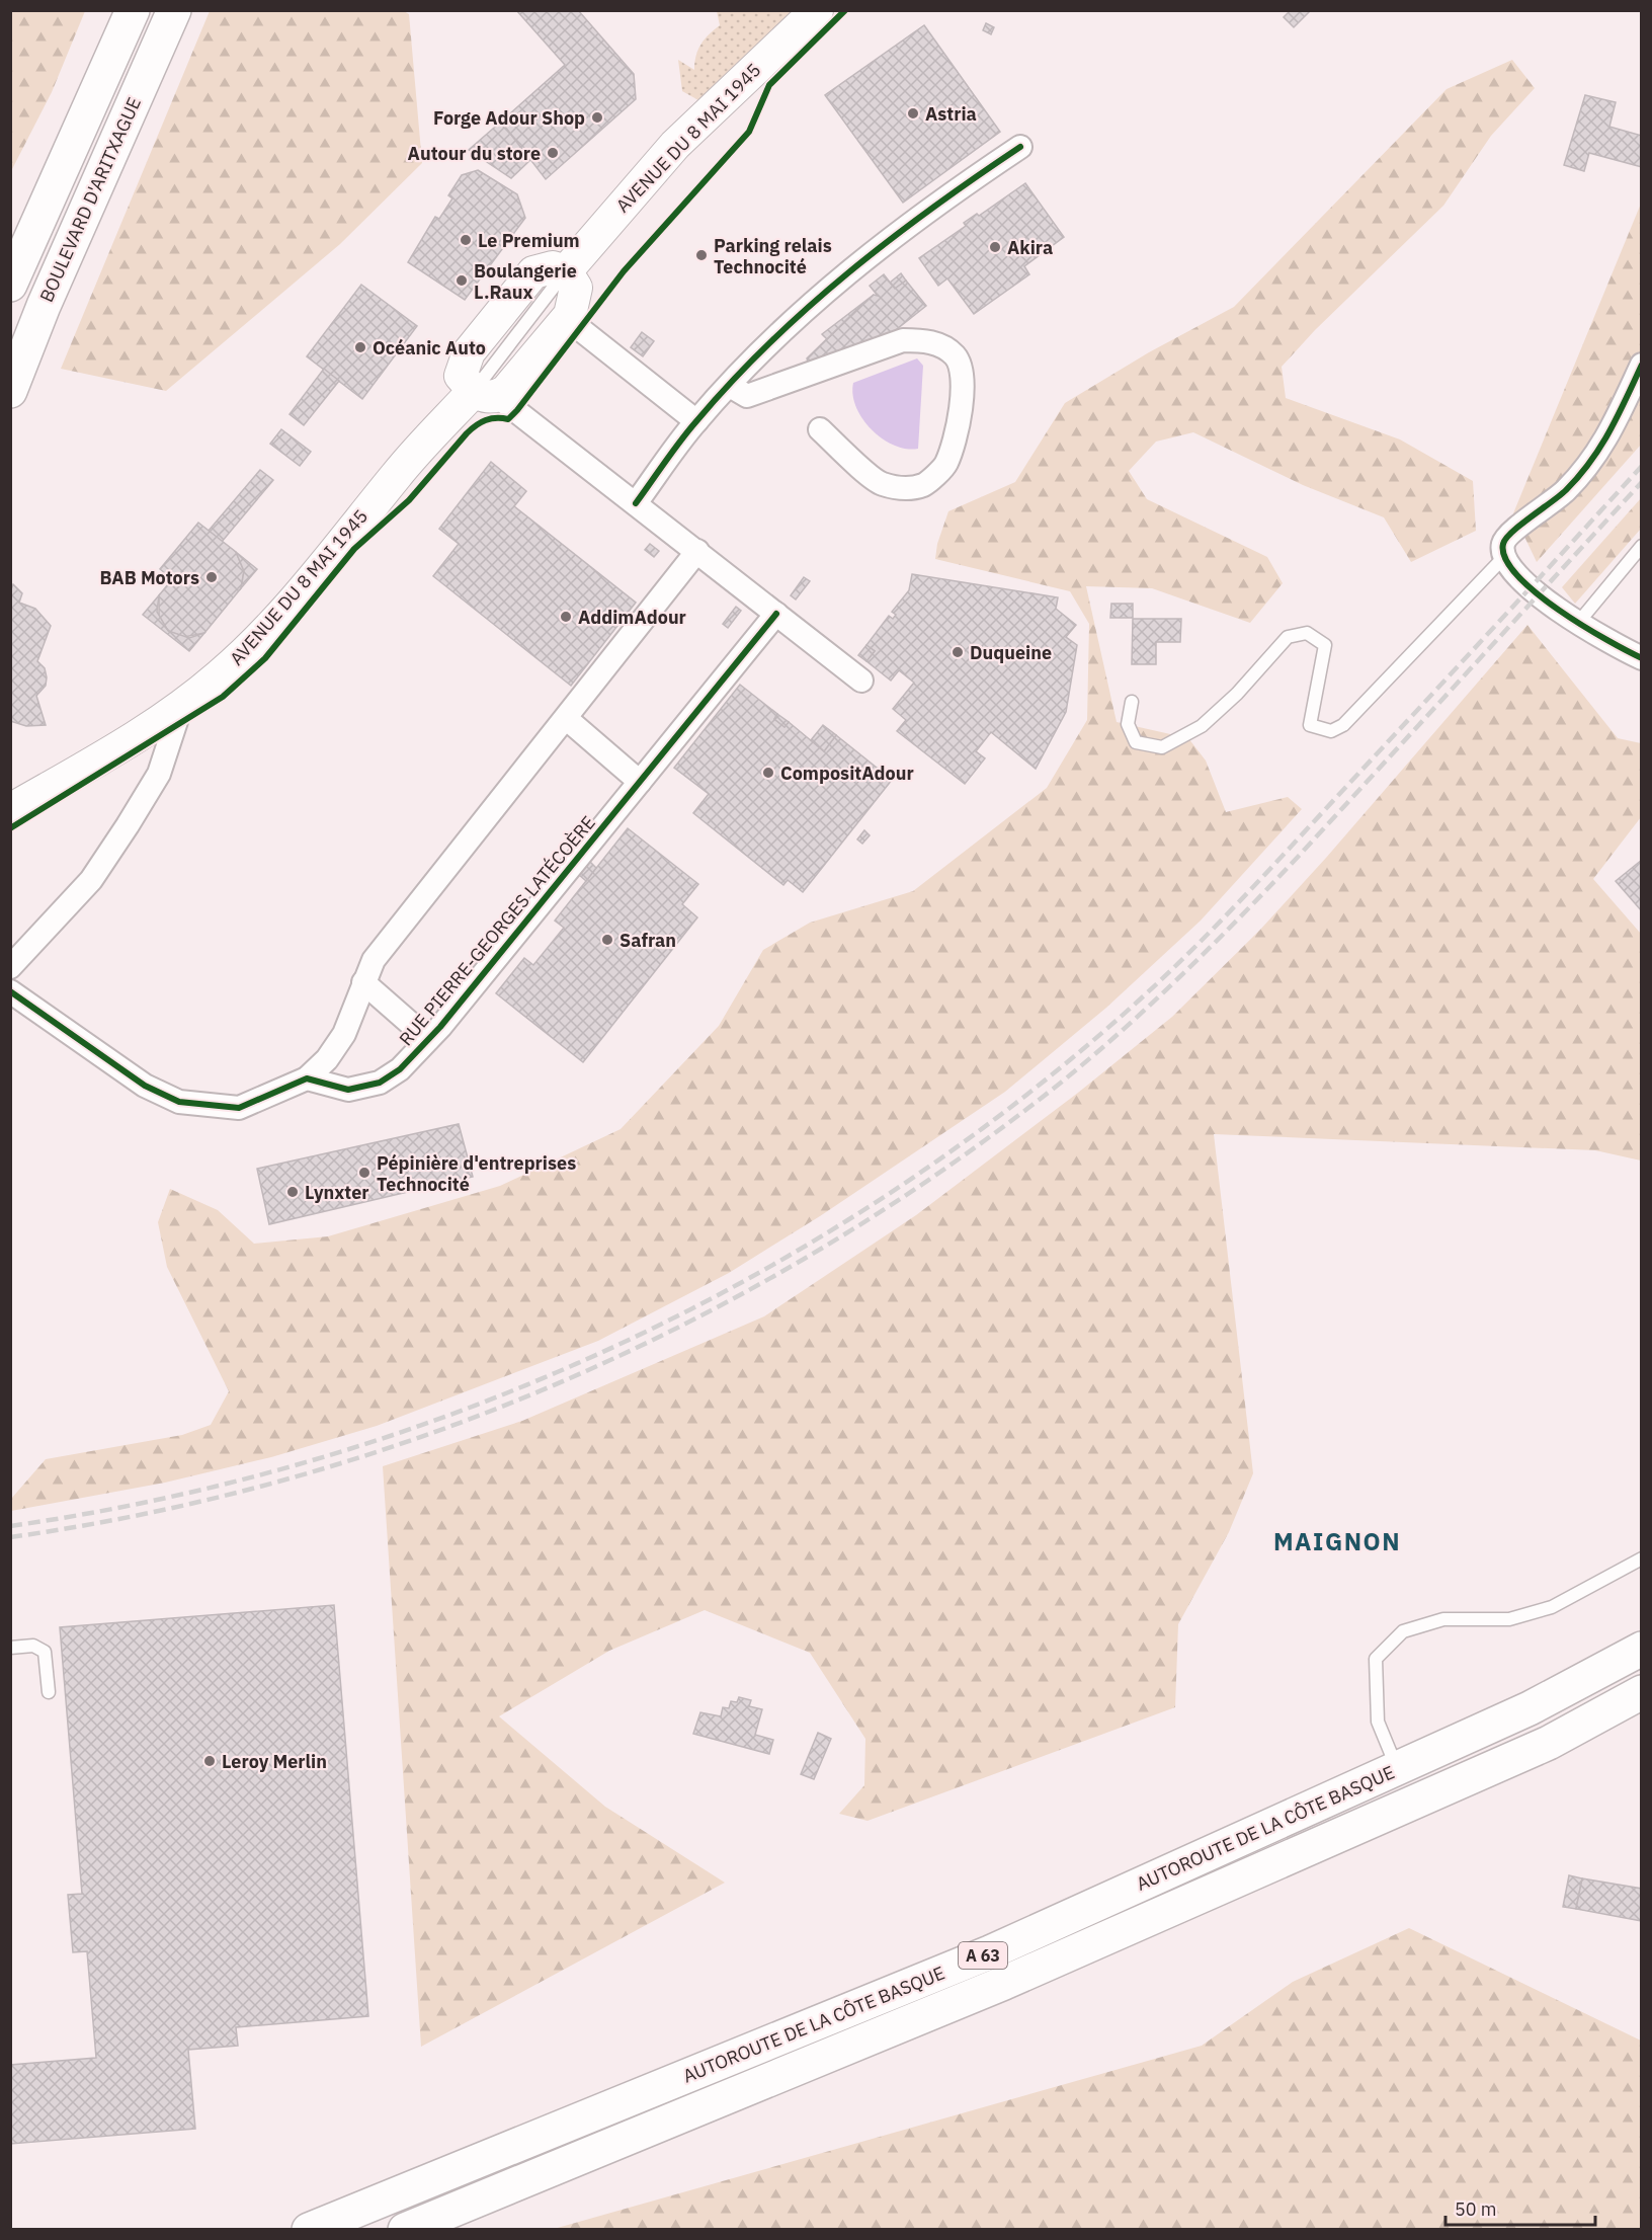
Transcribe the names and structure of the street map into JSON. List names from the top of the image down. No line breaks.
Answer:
{"streets":{"main road":["AVENUE DU 8 MAI 1945","BOULEVARD D'ARITXAGUE","AUTOROUTE DE LA CÔTE BASQUE","A 63"],"street":["RUE PIERRE-GEORGES LATÉCOÈRE"]},"districts":["MAIGNON"],"places":["Astria","Forge Adour Shop","Autour du store","Le Premium","Akira","Parking relais Technocité","Boulangerie L.Raux","Océanic Auto","BAB Motors","AddimAdour","Duqueine","CompositAdour","Safran","Pépinière d'entreprises Technocité","Lynxter","Leroy Merlin"],"scale_bar":"50 m"}
